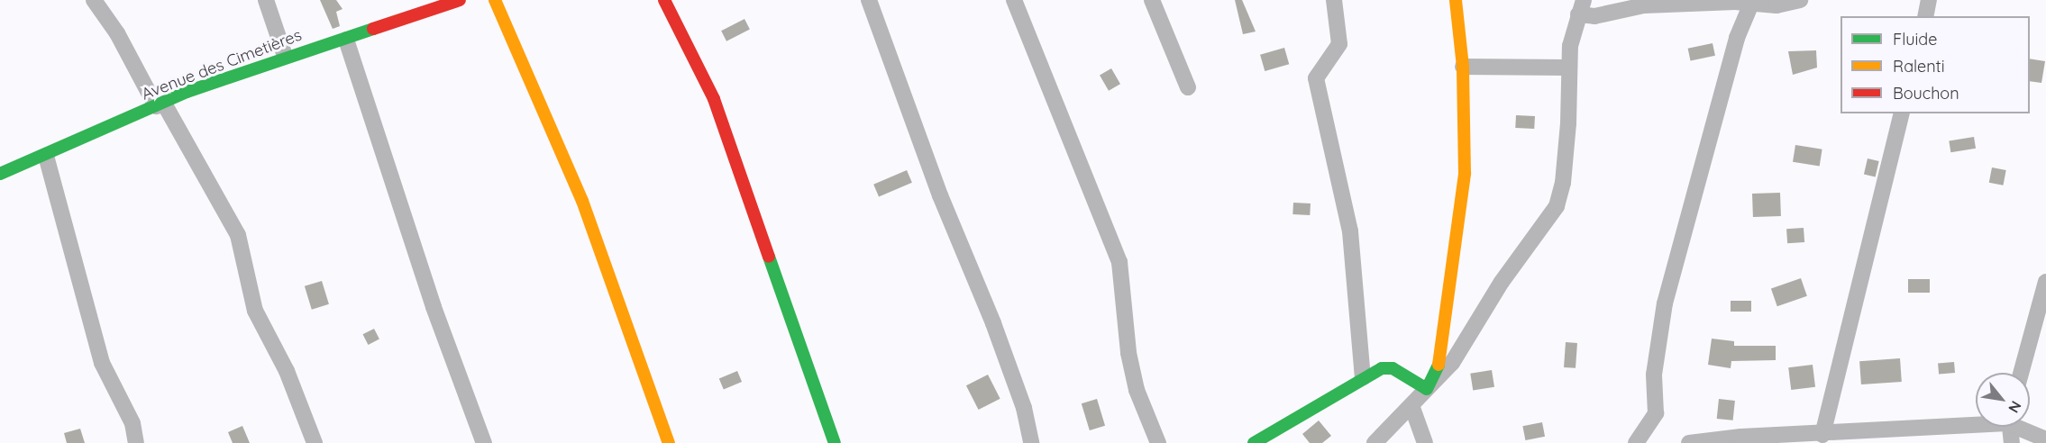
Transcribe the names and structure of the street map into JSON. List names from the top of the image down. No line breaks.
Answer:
{"streets":{"street":["Avenue des Cimetières"]},"legend":["Fluide","Ralenti","Bouchon"],"north":"bottom right"}
